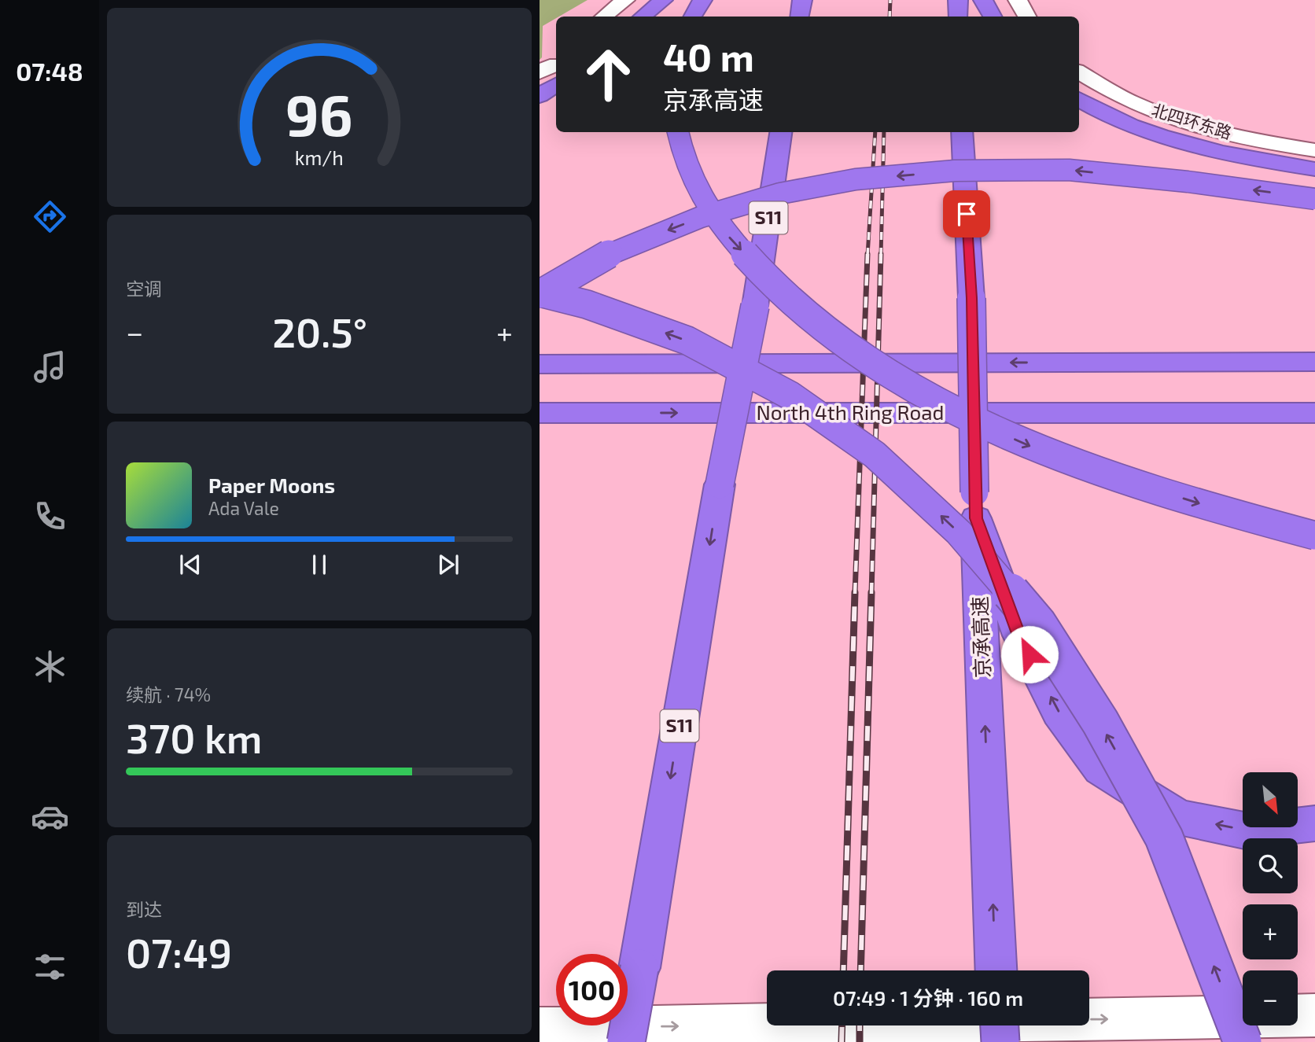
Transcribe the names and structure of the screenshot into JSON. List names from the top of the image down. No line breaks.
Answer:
{"streets":{"highway":["S11","京承高速"],"street":["北四环东路"]},"one_way":["京承高速"],"north":"bottom right","page":{"tabs":"07:48","turn":["40 m","京承高速"],"tile":["空调",["续航 · 74%","370 km"],["到达","07:49"]],"heat":["−","20.5°","+"],"song":["Paper Moons","Ada Vale"],"map_buttons":["+","−"],"limit":"100","trip":"07:49 · 1 分钟 · 160 m","gauge":["96","km/h"]}}
